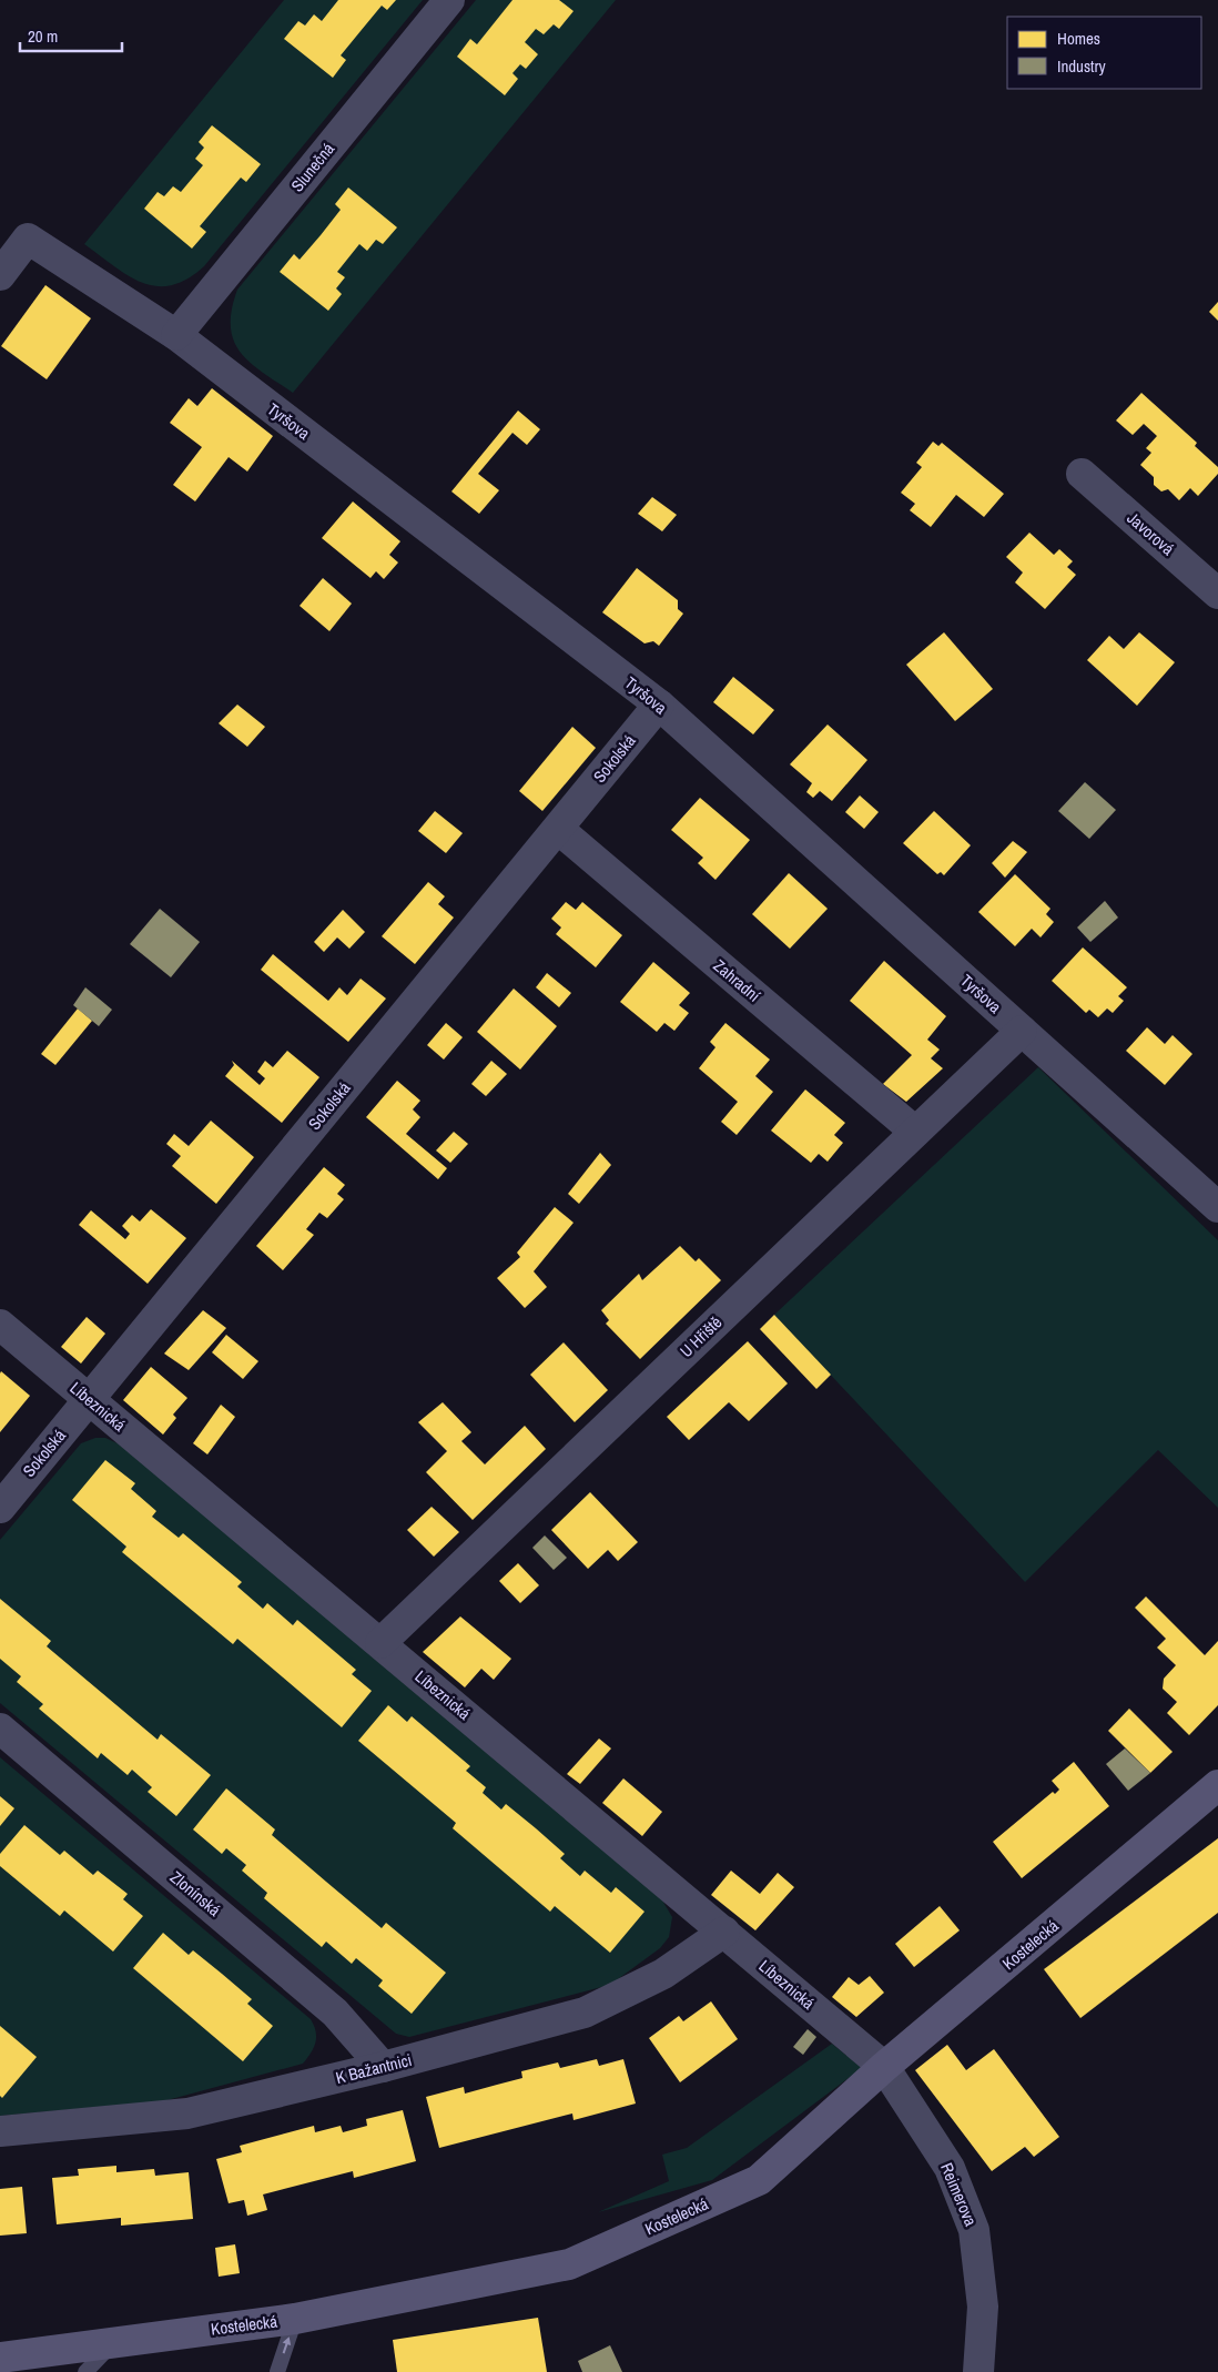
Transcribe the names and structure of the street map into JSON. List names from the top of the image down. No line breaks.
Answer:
{"streets":{"main road":["Kostelecká"],"street":["Slunečná","Tyršova","Javorová","Sokolská","Zahradní","U Hřiště","Líbeznická","Zlonínská","K Bažantnici","Reimerova"]},"crossings":[["Slunečná","Tyršova"],["Tyršova","Sokolská"],["Tyršova","U Hřiště"],["Sokolská","Zahradní"],["Sokolská","Líbeznická"],["Zahradní","U Hřiště"],["U Hřiště","Líbeznická"],["Líbeznická","Kostelecká"],["Líbeznická","K Bažantnici"],["Líbeznická","Reimerova"],["Zlonínská","K Bažantnici"],["Kostelecká","Reimerova"]],"legend":["Homes","Industry"],"scale_bar":"20 m"}
